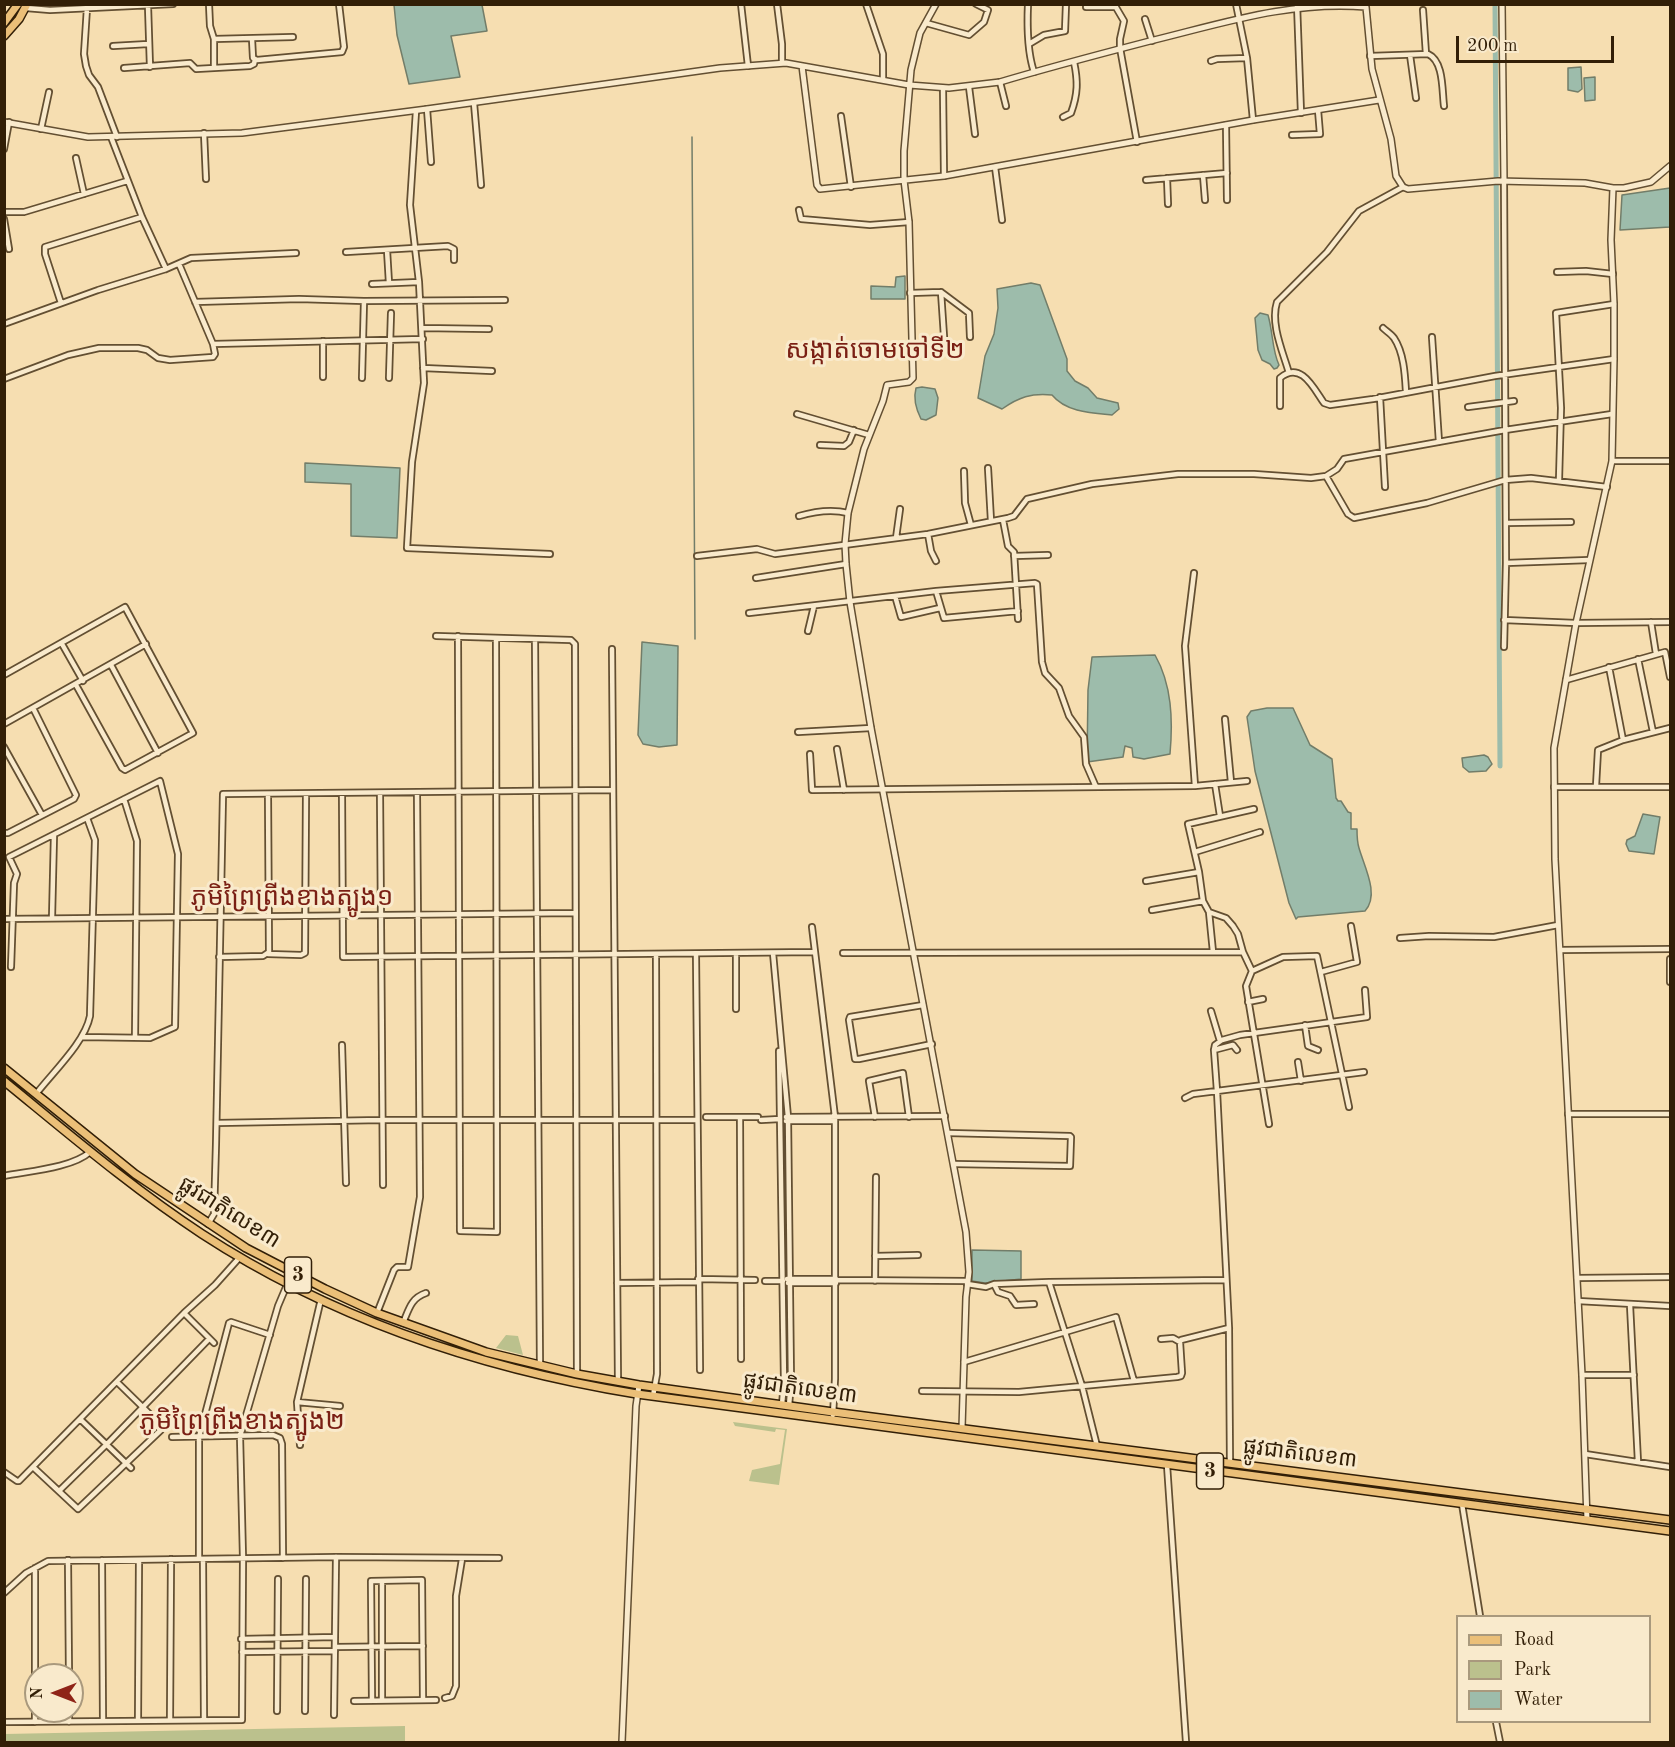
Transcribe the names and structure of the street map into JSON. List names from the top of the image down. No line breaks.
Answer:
{"streets":{"main road":["ផ្លូវជាតិលេខ៣","3"]},"districts":["សង្កាត់ចោមចៅទី២","ភូមិព្រៃព្រីងខាងត្បូង១","ភូមិព្រៃព្រីងខាងត្បូង២"],"legend":["Road","Park","Water"],"scale_bar":"200 m","north":"left"}
